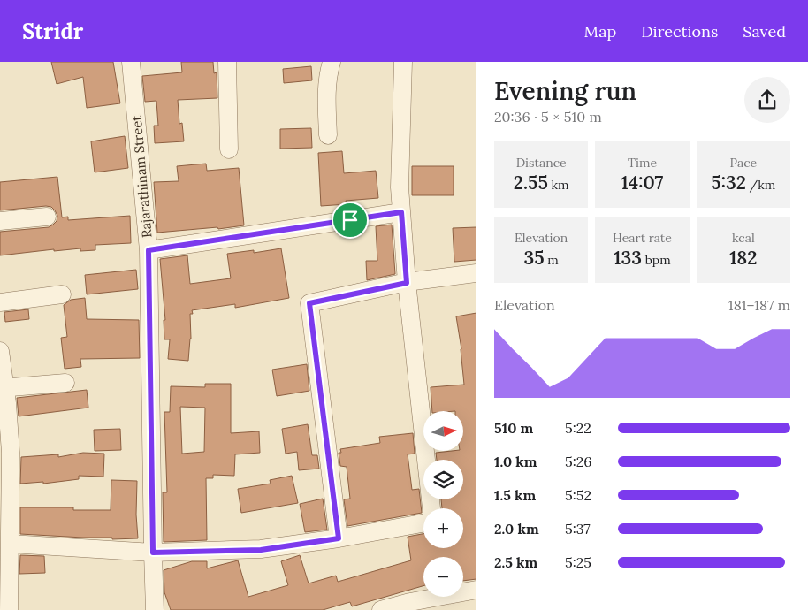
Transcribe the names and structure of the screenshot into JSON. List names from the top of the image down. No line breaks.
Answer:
{"streets":{"street":["Rajarathinam Street"]},"north":"right","page":{"header":"Stridr","nav":["Map","Directions","Saved"],"heading":["Evening run","20:36 · 5 × 510 m"],"stats":[["Distance","2.55 km"],["Time","14:07"],["Pace","5:32 /km"],["Elevation","35 m"],["Heart rate","133 bpm"],["kcal","182"]],"chart":["Elevation","181–187 m"],"map_buttons":["+","−"],"list":[{"name":"510 m","note":"5:22"},{"name":"1.0 km","note":"5:26"},{"name":"1.5 km","note":"5:52"},{"name":"2.0 km","note":"5:37"},{"name":"2.5 km","note":"5:25"}]}}
